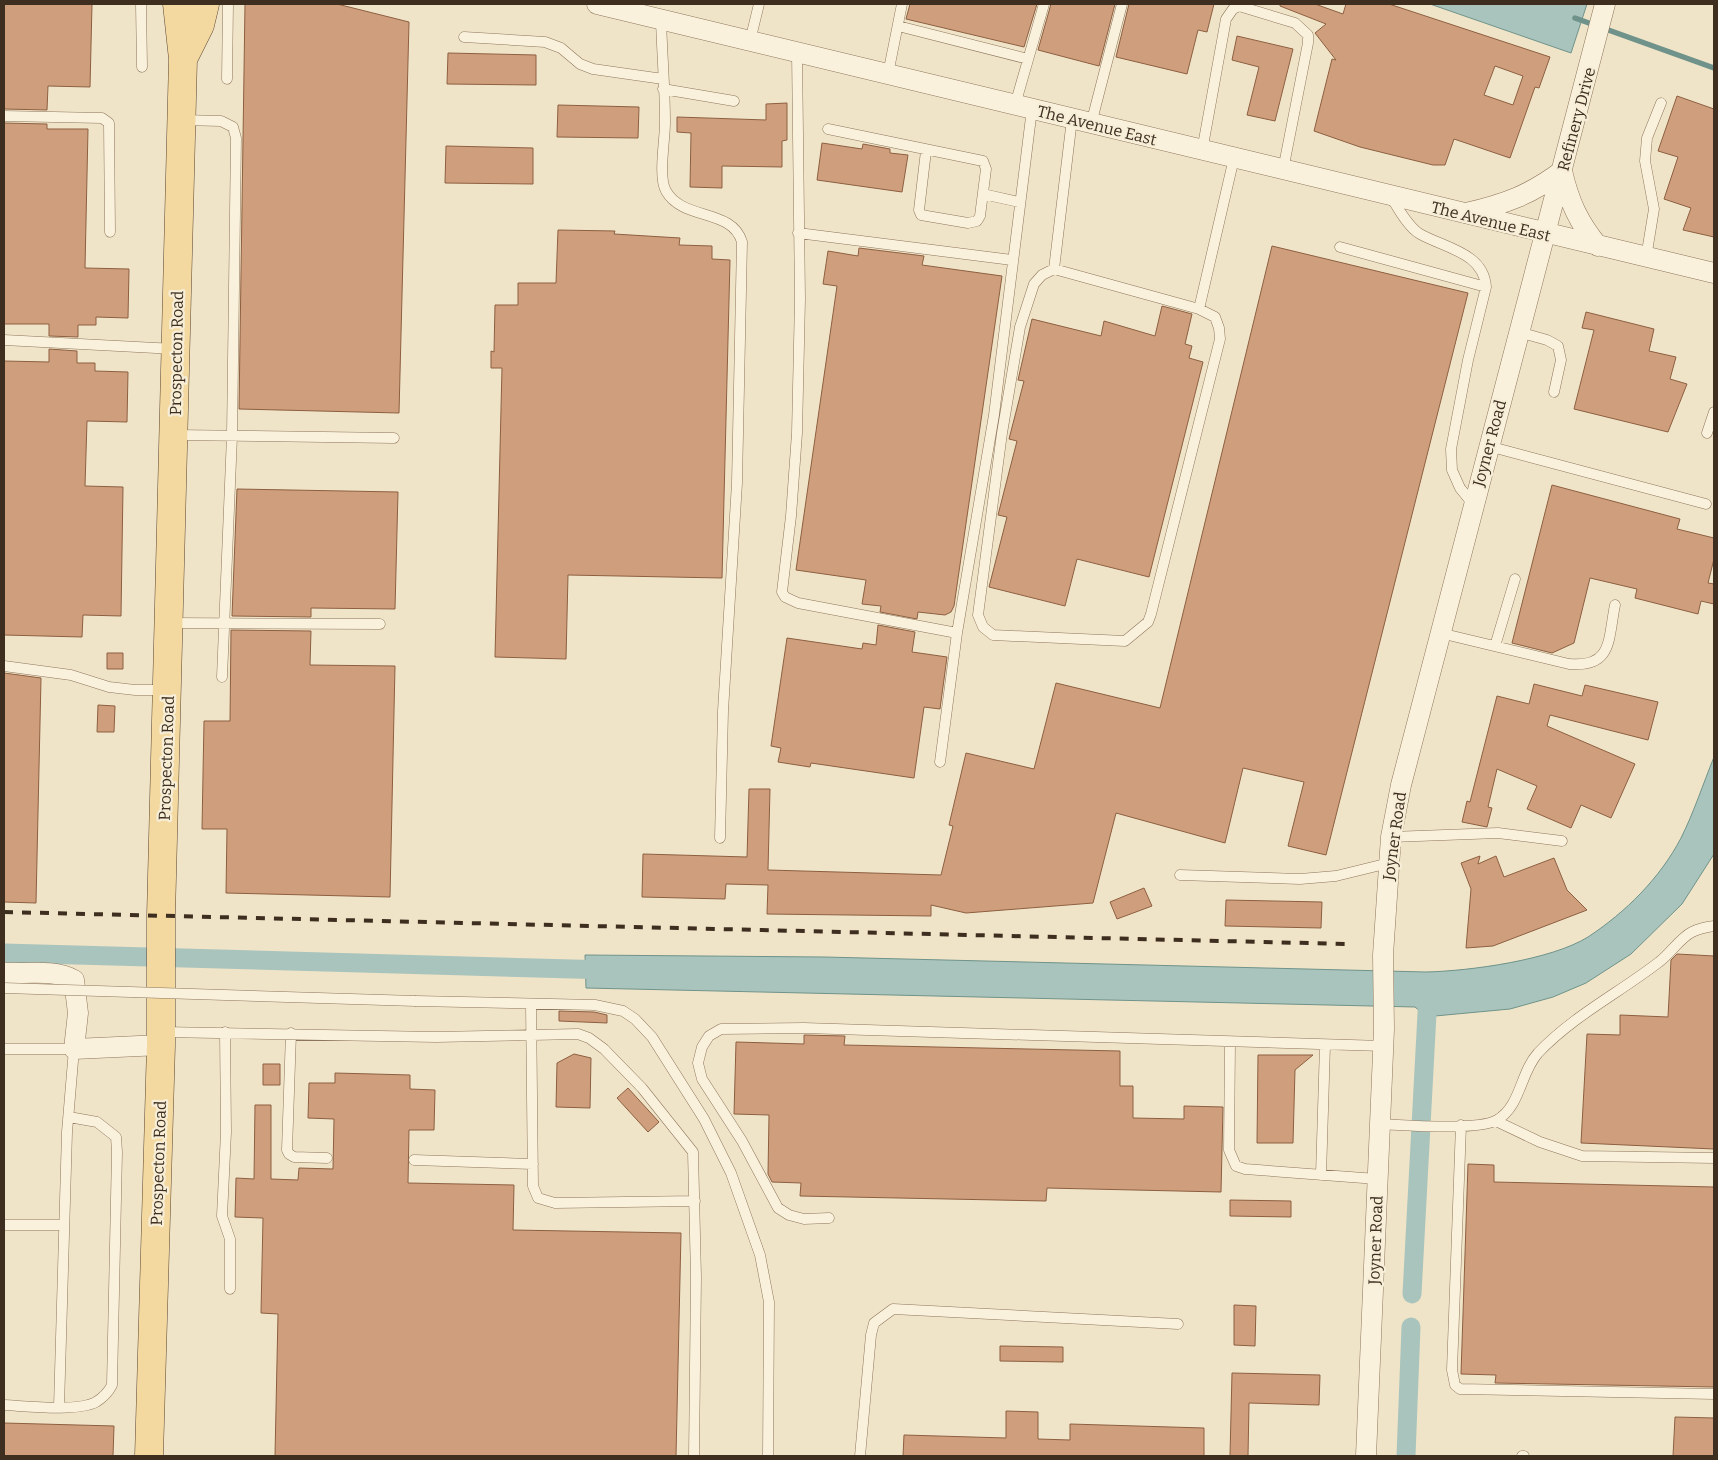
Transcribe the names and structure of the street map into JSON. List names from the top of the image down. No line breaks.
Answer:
{"streets":{"main road":["Prospecton Road"],"street":["Refinery Drive","The Avenue East","Joyner Road"]},"crossings":[["Refinery Drive","The Avenue East"],["Refinery Drive","Joyner Road"],["The Avenue East","Joyner Road"]]}
